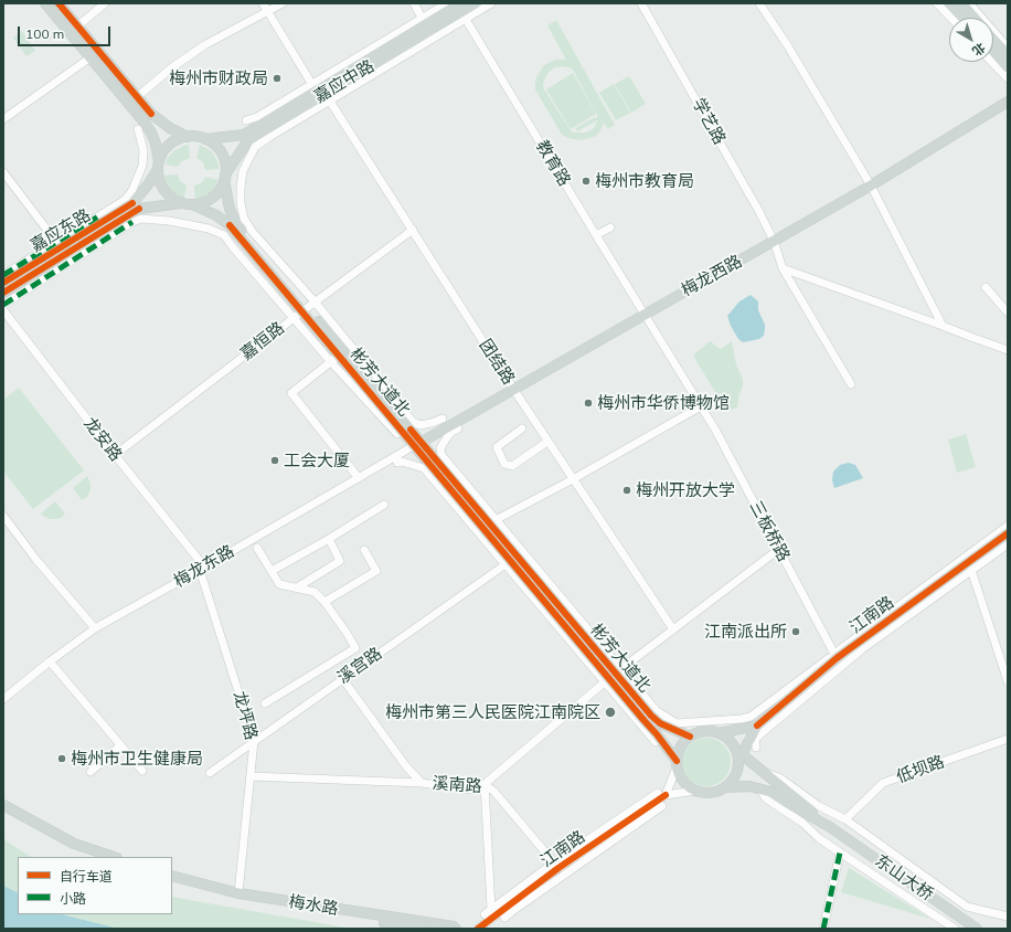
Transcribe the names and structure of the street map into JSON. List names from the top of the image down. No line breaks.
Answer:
{"streets":{"main road":["嘉应中路","嘉应东路","梅龙西路","彬芳大道北","江南路","东山大桥","梅水路"],"street":["学艺路","教育路","嘉恒路","团结路","龙安路","三板桥路","梅龙东路","溪宫路","龙坪路","低坝路","溪南路"]},"crossings":[["嘉应中路","教育路"],["嘉应中路","嘉应东路"],["嘉应中路","团结路"],["嘉应中路","彬芳大道北"],["学艺路","梅龙西路"],["教育路","梅龙西路"],["教育路","三板桥路"],["嘉应东路","彬芳大道北"],["梅龙西路","团结路"],["梅龙西路","彬芳大道北"],["梅龙西路","三板桥路"],["梅龙西路","梅龙东路"],["嘉恒路","团结路"],["嘉恒路","彬芳大道北"],["嘉恒路","龙安路"],["彬芳大道北","梅龙东路"],["彬芳大道北","江南路"],["彬芳大道北","溪宫路"],["龙安路","梅龙东路"],["龙安路","龙坪路"],["三板桥路","江南路"],["梅龙东路","龙坪路"],["江南路","溪南路"],["溪宫路","龙坪路"],["溪宫路","溪南路"],["龙坪路","梅水路"]],"places":["梅州市财政局","梅州市教育局","梅州市华侨博物馆","工会大厦","梅州开放大学","江南派出所","梅州市第三人民医院江南院区","梅州市卫生健康局"],"legend":["自行车道","小路"],"scale_bar":"100 m","north":"bottom right"}
